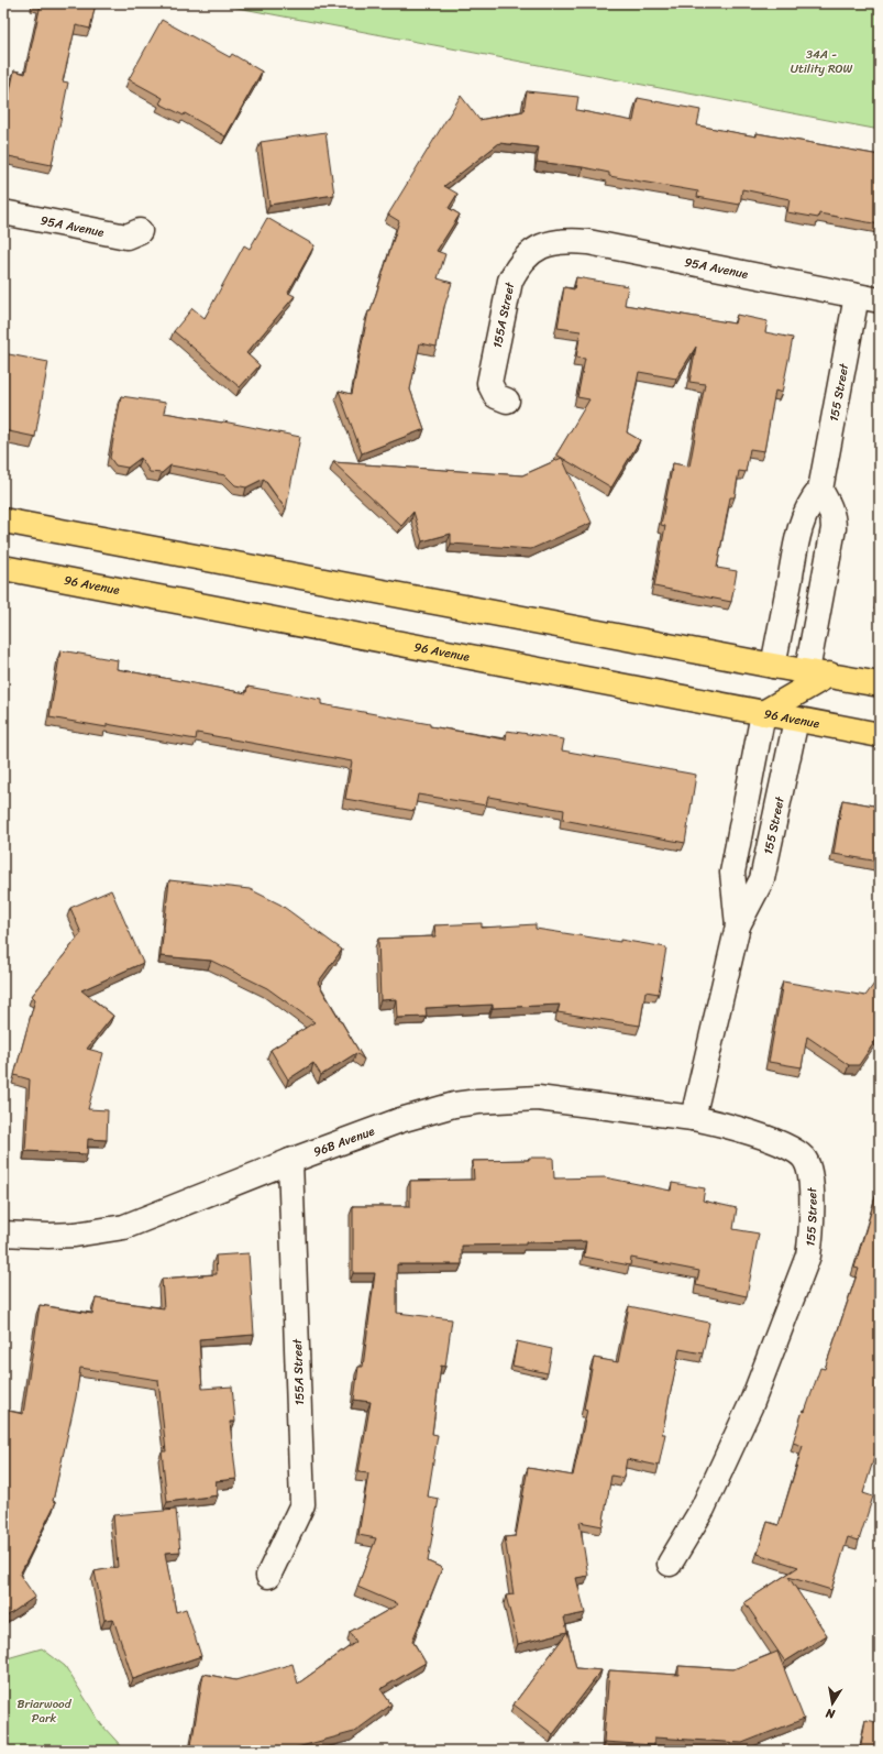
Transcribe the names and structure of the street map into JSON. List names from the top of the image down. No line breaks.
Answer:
{"streets":{"main road":["96 Avenue"],"street":["95A Avenue","155A Street","155 Street","96B Avenue"]},"crossings":[["95A Avenue","155A Street"],["95A Avenue","155 Street"],["155A Street","96B Avenue"],["155 Street","96 Avenue"],["155 Street","96B Avenue"]],"parks":["34A - Utility ROW","Briarwood Park"],"north":"bottom"}
